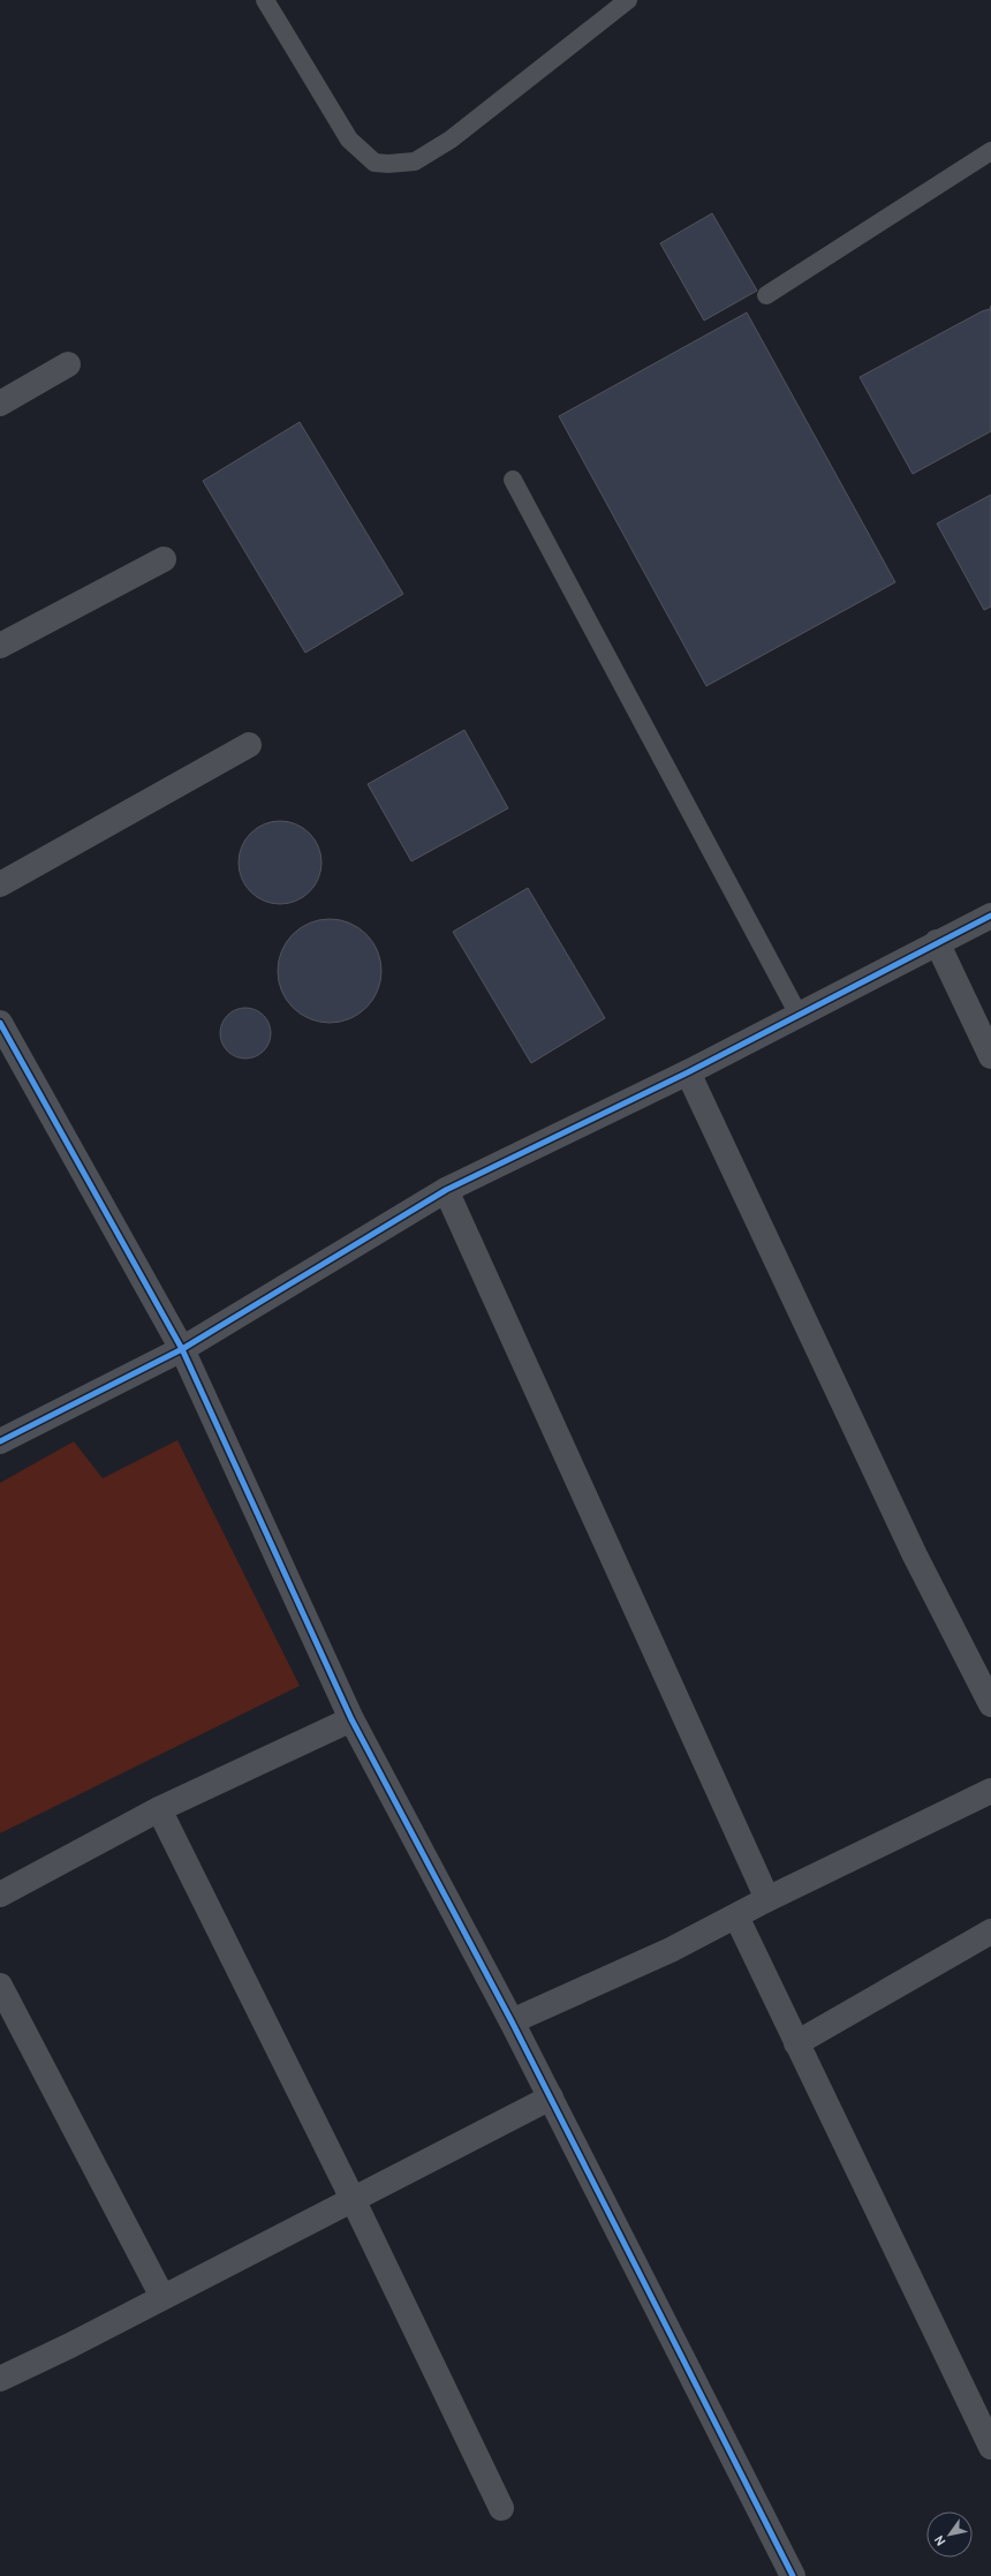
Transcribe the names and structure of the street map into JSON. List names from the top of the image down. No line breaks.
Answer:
{"north":"bottom left"}
